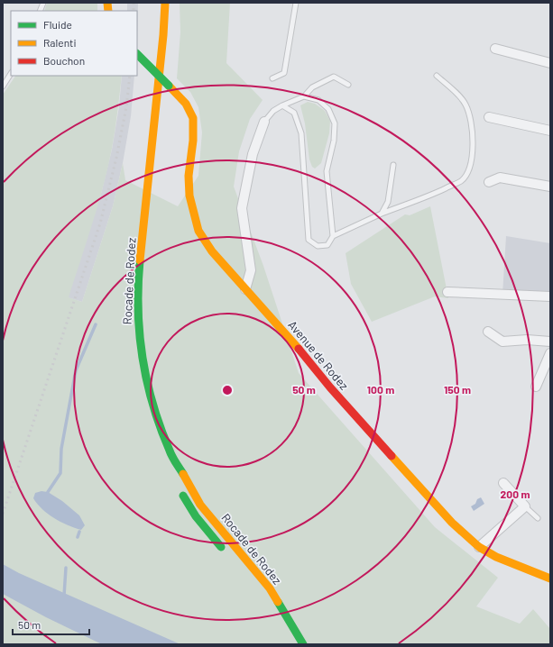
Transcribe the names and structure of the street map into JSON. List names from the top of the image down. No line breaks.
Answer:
{"streets":{"main road":["Rocade de Rodez","Avenue de Rodez"]},"legend":["Fluide","Ralenti","Bouchon"],"scale_bar":"50 m","rings":["50 m","100 m","150 m","200 m"]}
